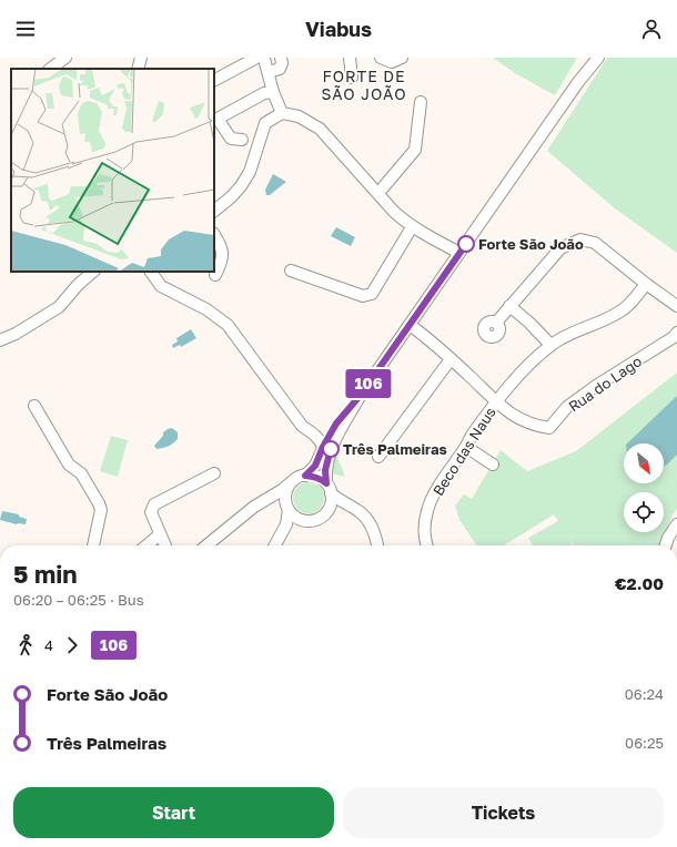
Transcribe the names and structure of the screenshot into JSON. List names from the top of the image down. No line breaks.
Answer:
{"streets":{"street":["Rua do Lago","Beco das Naus"]},"crossings":[["Rua do Lago","Beco das Naus"]],"districts":["FORTE DE SÃO JOÃO"],"places":["Forte São João","Três Palmeiras"],"lines":["bus line 106"],"north":"bottom right","page":{"header":"Viabus","on_map":"106","heading":["5 min","06:20 – 06:25 · Bus","€2.00"],"legs":["4","106"],"list":[{"name":"Forte São João","value":"06:24"},{"name":"Três Palmeiras","value":"06:25"}],"buttons":["Start","Tickets"]}}
